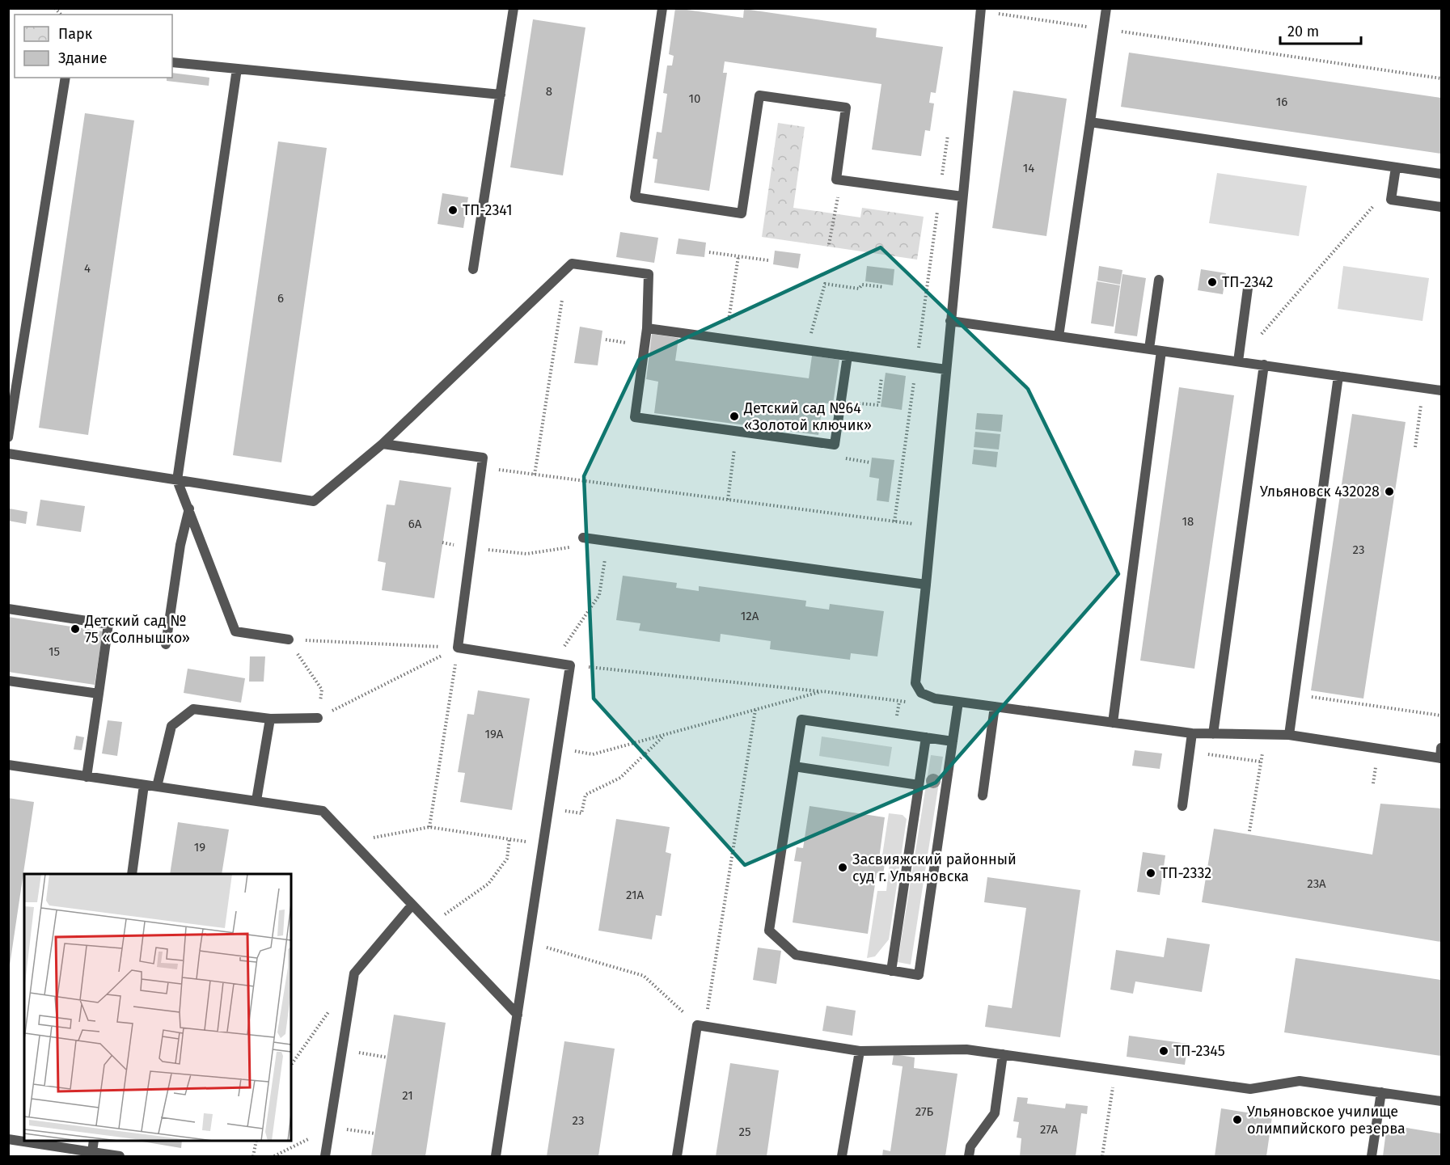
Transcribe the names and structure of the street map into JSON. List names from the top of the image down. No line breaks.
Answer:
{"places":["ТП-2341","ТП-2342","Детский сад №64 «Золотой ключик»","Ульяновск 432028","Детский сад № 75 «Солнышко»","Засвияжский районный суд г. Ульяновска","ТП-2332","ТП-2345","Ульяновское училище олимпийского резерва"],"house_numbers":["8","10","16","14","4","6","18","6А","23","12А","15","19А","19","23А","21А","21","27Б","23","27А","25"],"legend":["Парк","Здание"],"scale_bar":"20 m"}
